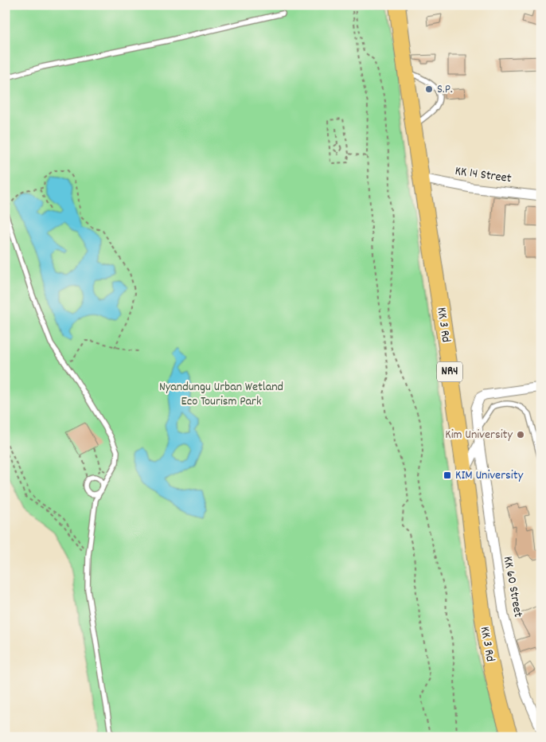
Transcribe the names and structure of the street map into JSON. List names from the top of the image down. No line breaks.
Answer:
{"streets":{"highway":["KK 3 Rd","NR4"],"street":["KK 14 Street","KK 60 Street"]},"crossings":[["KK 14 Street","KK 3 Rd"]],"parks":["Nyandungu Urban Wetland Eco Tourism Park"],"places":{"other":["S.P.","Kim University"],"transit":["KIM University"]}}
